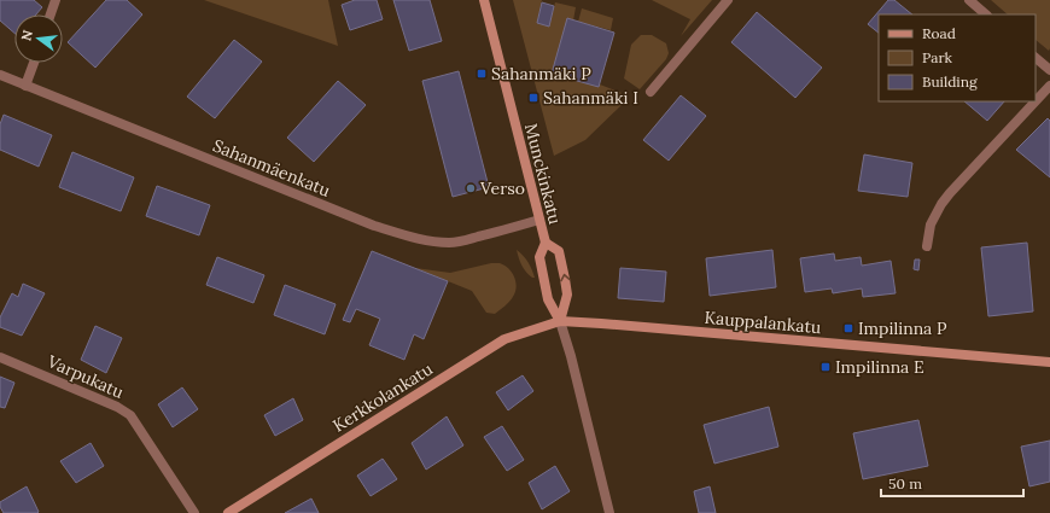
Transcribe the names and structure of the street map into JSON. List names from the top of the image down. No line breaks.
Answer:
{"streets":{"main road":["Munckinkatu","Kauppalankatu","Kerkkolankatu"],"street":["Sahanmäenkatu","Varpukatu"]},"crossings":[["Sahanmäenkatu","Munckinkatu"],["Munckinkatu","Kauppalankatu"],["Munckinkatu","Kerkkolankatu"],["Kauppalankatu","Kerkkolankatu"]],"places":{"transit":["Sahanmäki P","Sahanmäki I","Impilinna P","Impilinna E"],"other":["Verso"]},"legend":["Road","Park","Building"],"scale_bar":"50 m","north":"left"}
